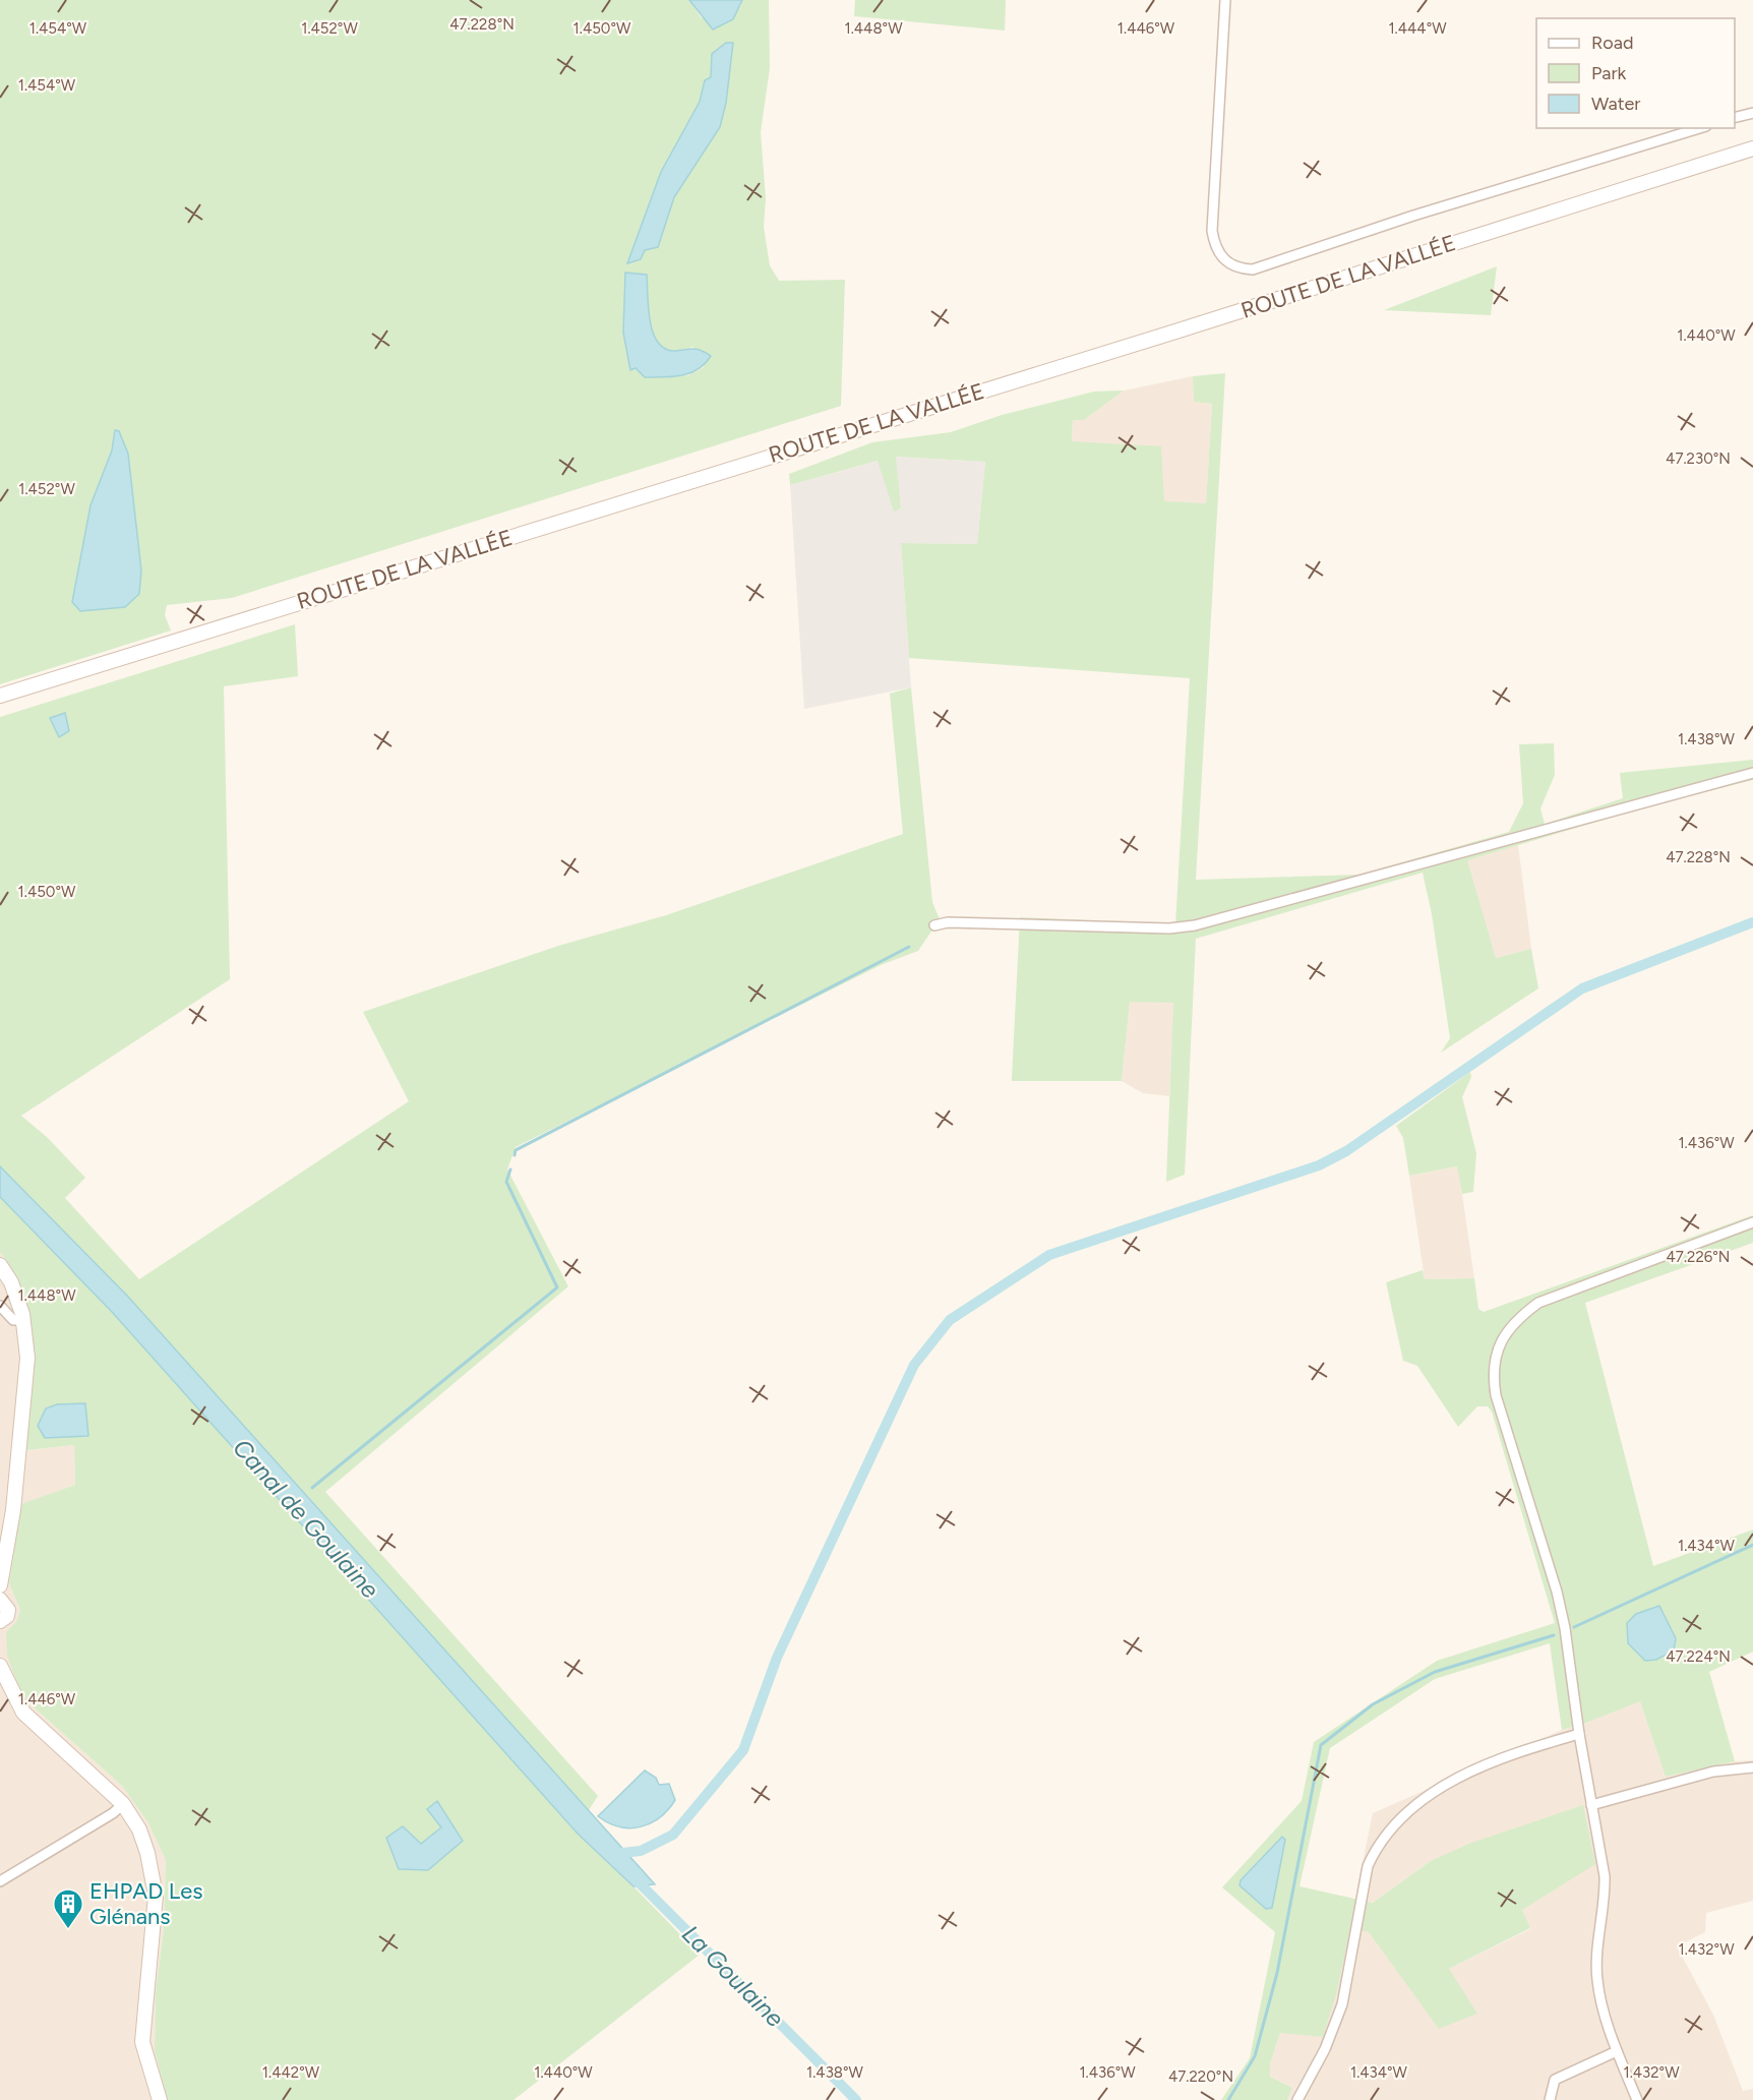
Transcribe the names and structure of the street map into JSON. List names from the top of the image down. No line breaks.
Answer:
{"streets":{"main road":["ROUTE DE LA VALLÉE"]},"water":["Canal de Goulaine","La Goulaine"],"places":{"building":["EHPAD Les Glénans"]},"legend":["Road","Park","Water"],"coordinates":["47.228°N","1.452°W","1.450°W","1.448°W","1.446°W","1.454°W","1.444°W","1.440°W","47.230°N","1.438°W","1.436°W","47.226°N","1.434°W","47.224°N","1.432°W","1.442°W","47.220°N"]}
